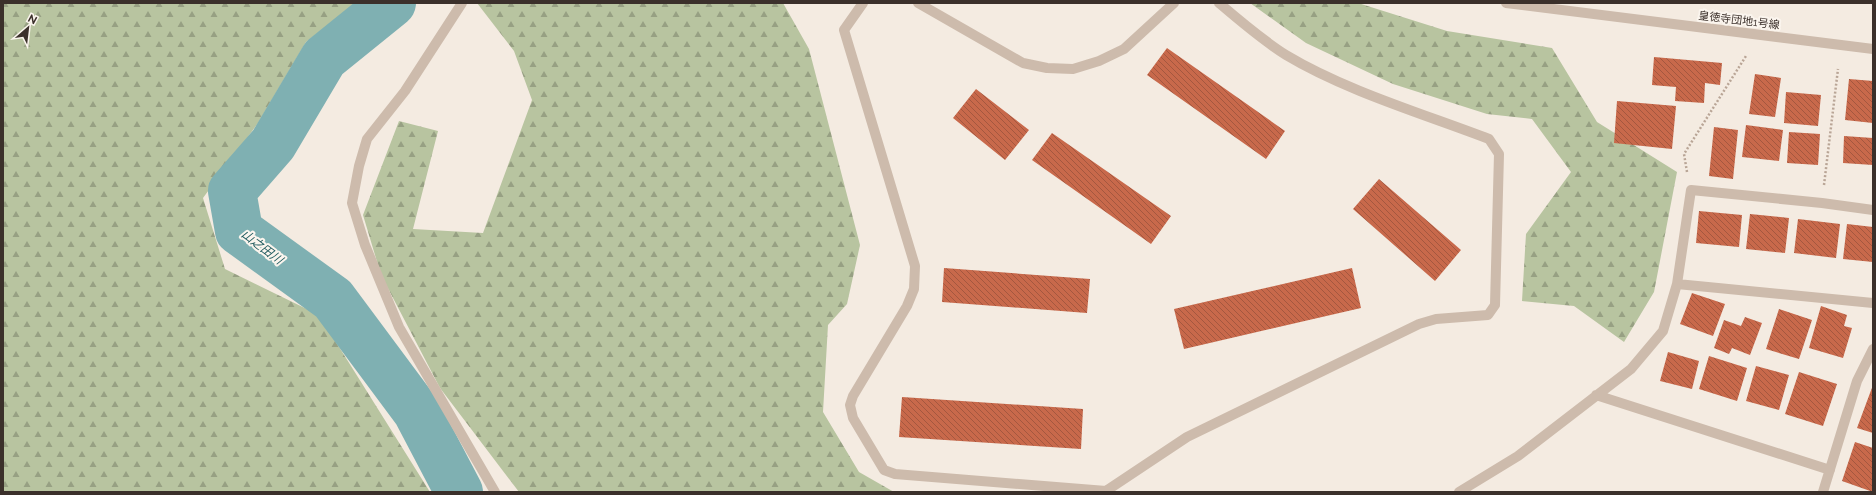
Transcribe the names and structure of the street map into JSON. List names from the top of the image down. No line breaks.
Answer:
{"streets":{"street":["皇徳寺団地1号線"]},"water":["山之田川"],"north":"top right"}
